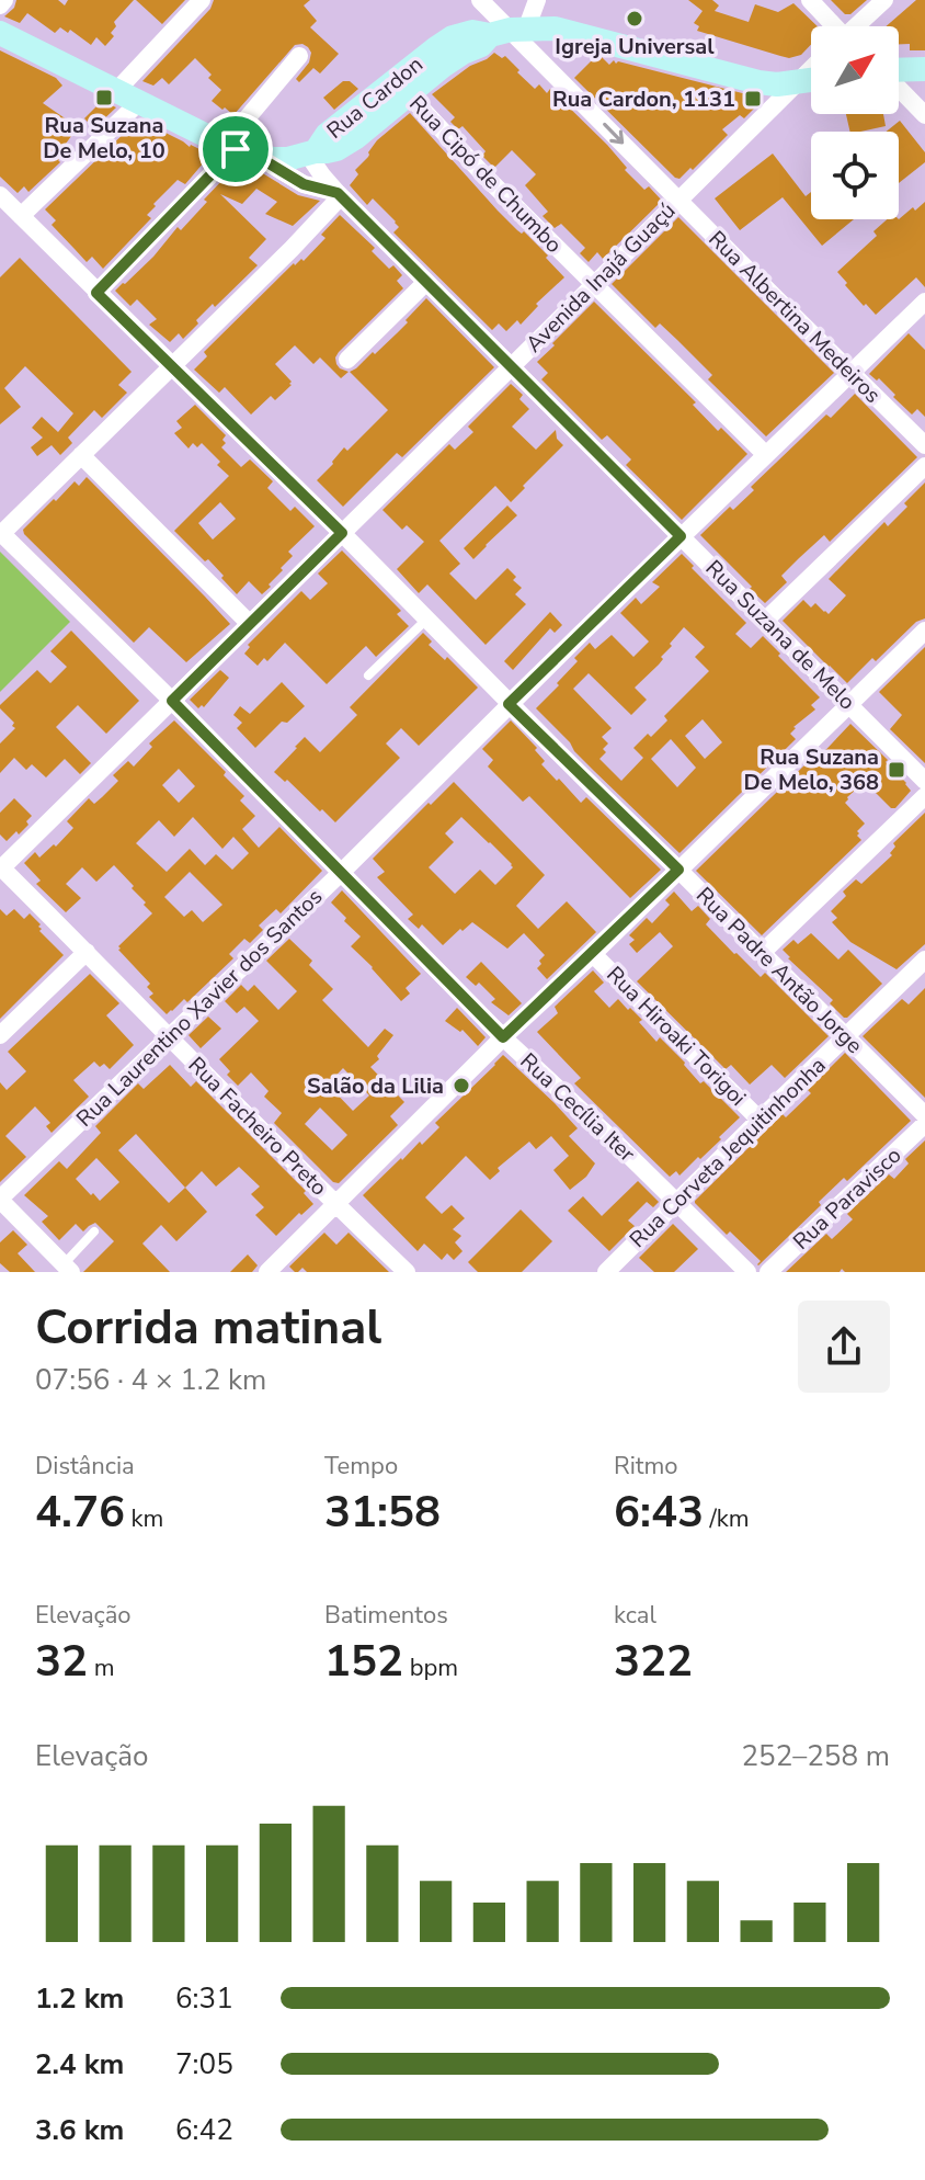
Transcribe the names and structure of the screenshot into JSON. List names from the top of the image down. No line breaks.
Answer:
{"streets":{"street":["Rua Cardon","Rua Cipó de Chumbo","Avenida Inajá Guaçú","Rua Albertina Medeiros","Rua Suzana de Melo","Rua Padre Antão Jorge","Rua Laurentino Xavier dos Santos","Rua Hiroaki Torigoi","Rua Cecília Iter","Rua Facheiro Preto","Rua Corveta Jequitinhonha","Rua Paravisco"]},"crossings":[["Rua Cardon","Rua Cipó de Chumbo"],["Rua Cardon","Rua Albertina Medeiros"],["Rua Cardon","Rua Suzana de Melo"],["Rua Cipó de Chumbo","Avenida Inajá Guaçú"],["Rua Cipó de Chumbo","Rua Laurentino Xavier dos Santos"],["Avenida Inajá Guaçú","Rua Albertina Medeiros"],["Avenida Inajá Guaçú","Rua Suzana de Melo"],["Avenida Inajá Guaçú","Rua Padre Antão Jorge"],["Avenida Inajá Guaçú","Rua Cecília Iter"],["Avenida Inajá Guaçú","Rua Facheiro Preto"],["Rua Albertina Medeiros","Rua Laurentino Xavier dos Santos"],["Rua Suzana de Melo","Rua Laurentino Xavier dos Santos"],["Rua Padre Antão Jorge","Rua Laurentino Xavier dos Santos"],["Rua Padre Antão Jorge","Rua Corveta Jequitinhonha"],["Rua Laurentino Xavier dos Santos","Rua Cecília Iter"],["Rua Laurentino Xavier dos Santos","Rua Facheiro Preto"],["Rua Hiroaki Torigoi","Rua Corveta Jequitinhonha"],["Rua Cecília Iter","Rua Corveta Jequitinhonha"]],"one_way":["Rua Albertina Medeiros"],"places":{"other":["Igreja Universal","Salão da Lilia"],"transit":["Rua Suzana De Melo, 10","Rua Cardon, 1131","Rua Suzana De Melo, 368"]},"north":"top right","page":{"heading":["Corrida matinal","07:56 · 4 × 1.2 km"],"stats":[["Distância","4.76 km"],["Tempo","31:58"],["Ritmo","6:43 /km"],["Elevação","32 m"],["Batimentos","152 bpm"],["kcal","322"]],"chart":["Elevação","252–258 m"],"list":[{"name":"1.2 km","note":"6:31"},{"name":"2.4 km","note":"7:05"},{"name":"3.6 km","note":"6:42"}]}}
